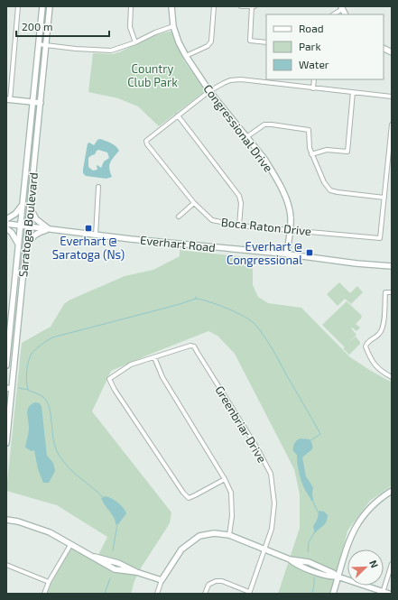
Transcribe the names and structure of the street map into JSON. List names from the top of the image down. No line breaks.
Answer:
{"streets":{"main road":["Congressional Drive","Saratoga Boulevard","Everhart Road"],"street":["Boca Raton Drive","Greenbriar Drive"]},"crossings":[["Congressional Drive","Boca Raton Drive"],["Congressional Drive","Everhart Road"],["Saratoga Boulevard","Everhart Road"]],"parks":["Country Club Park"],"places":{"transit":["Everhart @ Saratoga (Ns)","Everhart @ Congressional"]},"legend":["Road","Park","Water"],"scale_bar":"200 m","north":"top right"}
